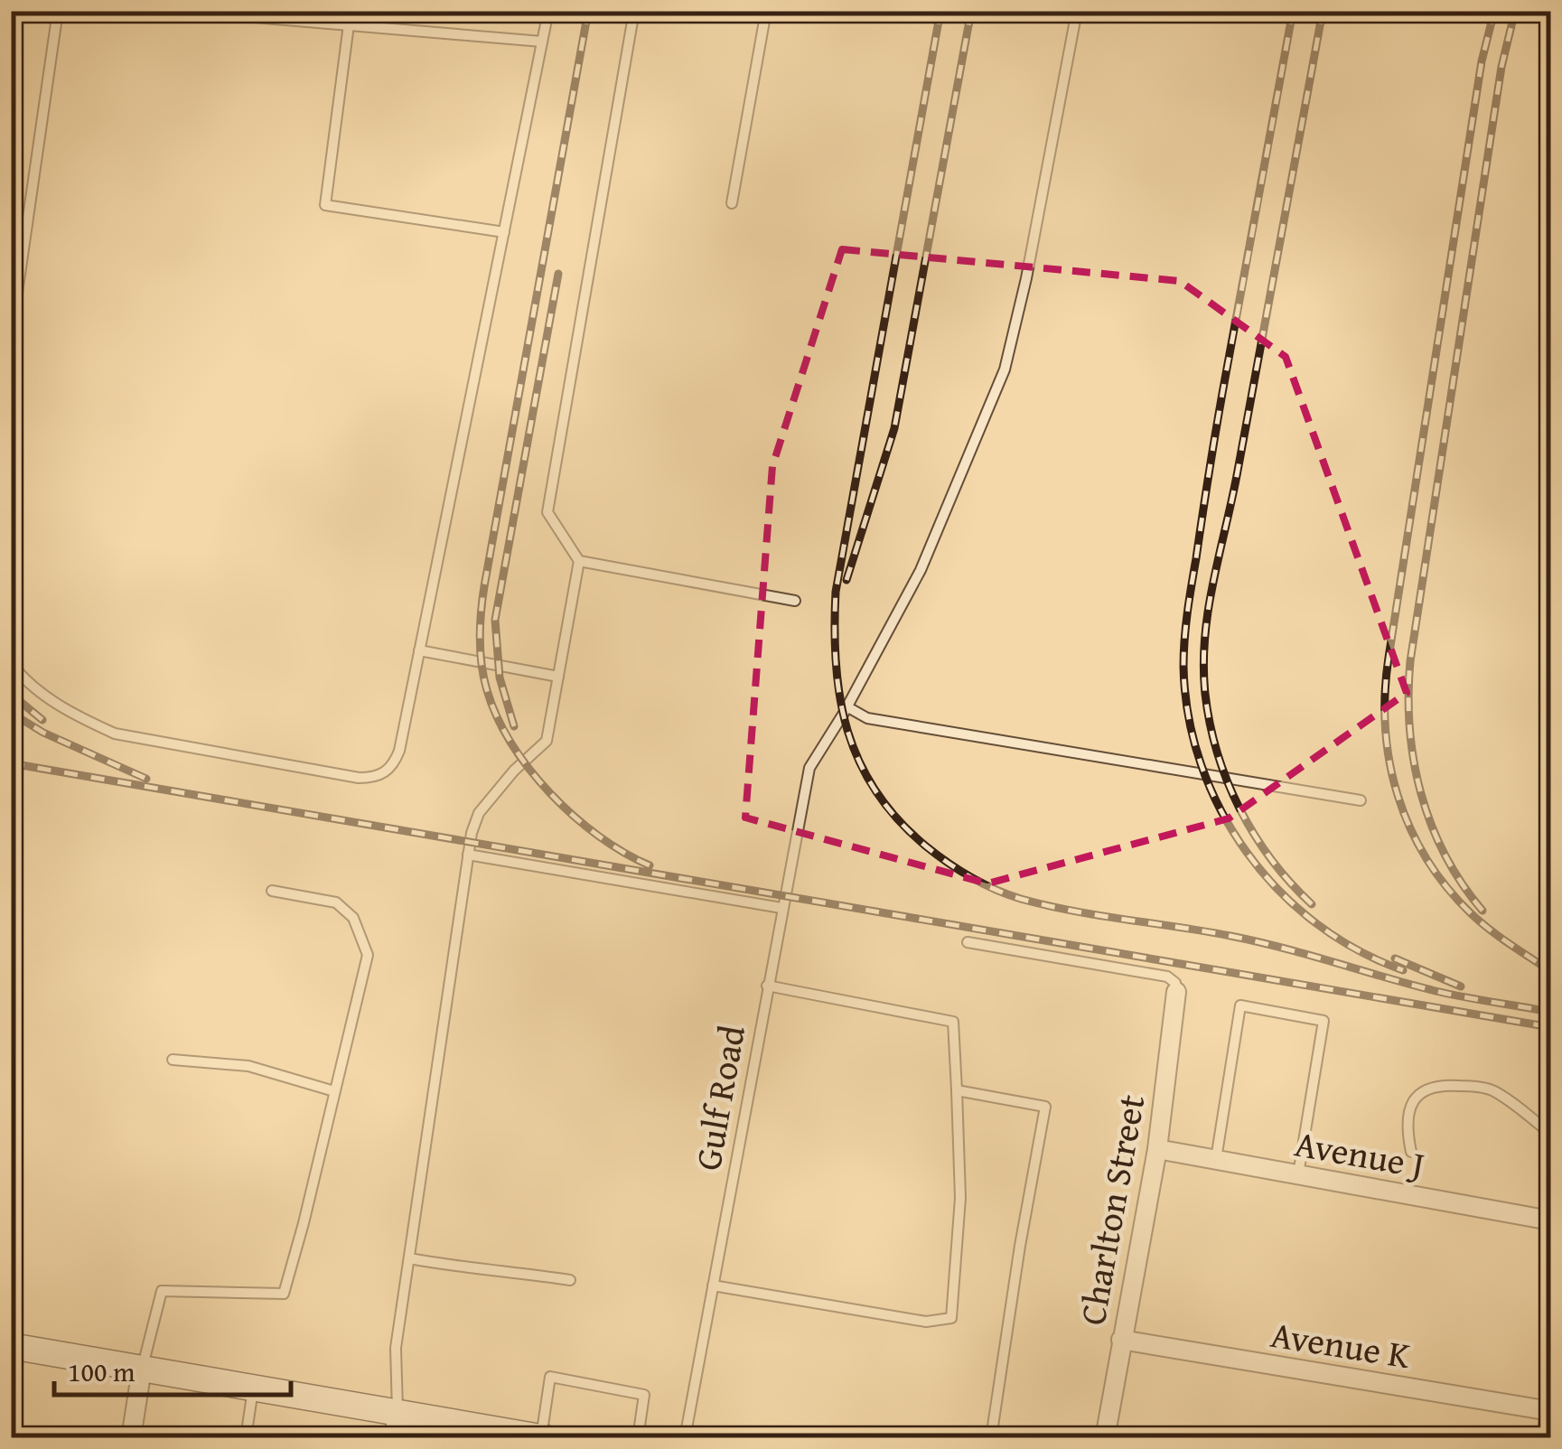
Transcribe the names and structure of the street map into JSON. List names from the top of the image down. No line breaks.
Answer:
{"streets":{"street":["Avenue J","Charlton Street","Avenue K"],"lane":["Gulf Road"]},"crossings":[["Avenue J","Charlton Street"],["Charlton Street","Avenue K"]],"scale_bar":"100 m"}
